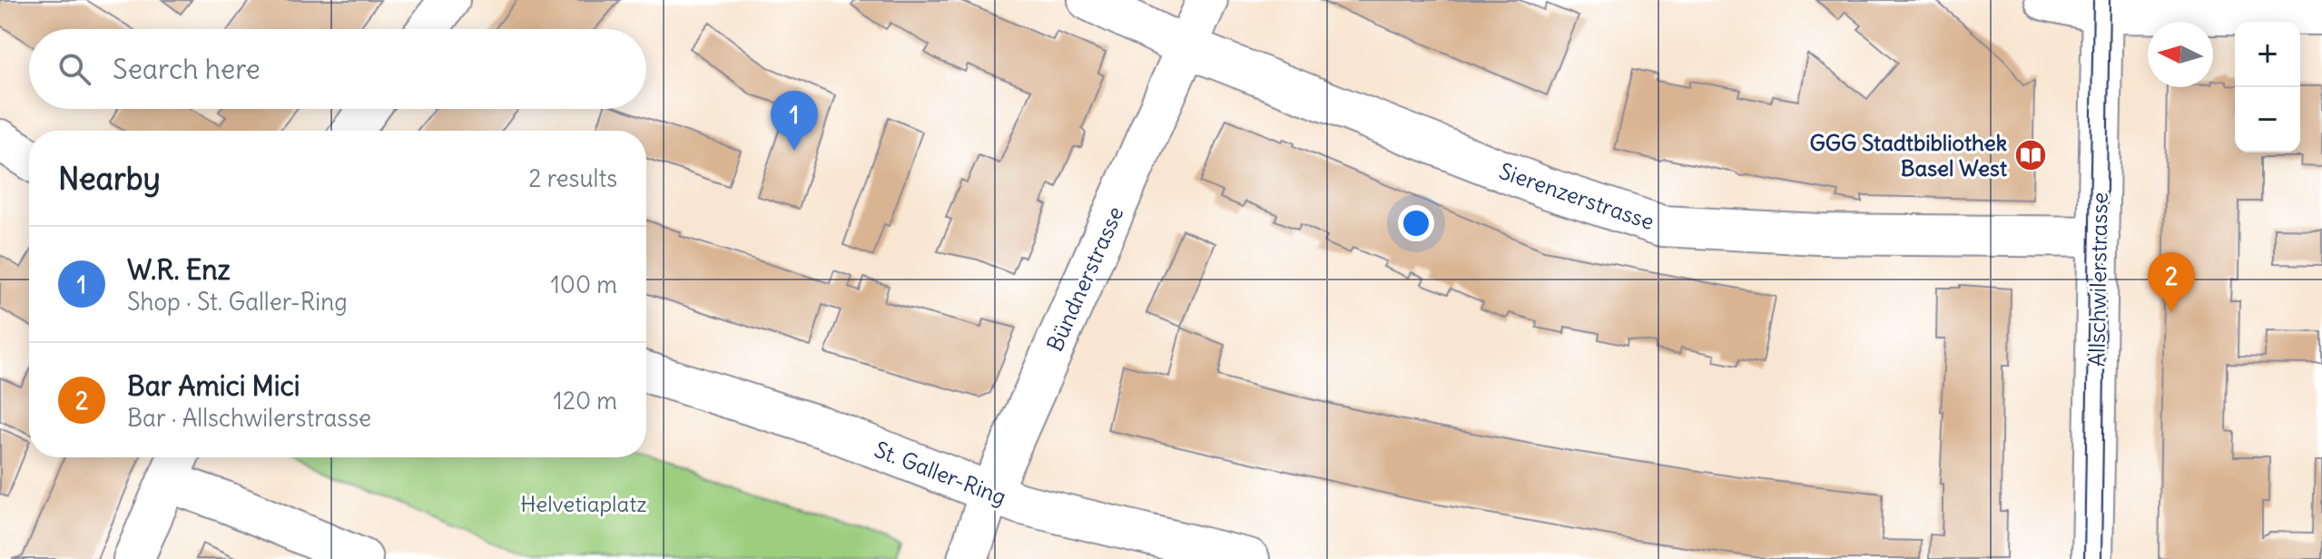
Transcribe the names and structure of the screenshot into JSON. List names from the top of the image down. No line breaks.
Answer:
{"streets":{"street":["Sierenzerstrasse","Bündnerstrasse","Allschwilerstrasse","St. Galler-Ring"]},"crossings":[["Sierenzerstrasse","Bündnerstrasse"],["Sierenzerstrasse","Allschwilerstrasse"],["Bündnerstrasse","St. Galler-Ring"]],"parks":["Helvetiaplatz"],"places":{"library":["GGG Stadtbibliothek Basel West"]},"north":"left","page":{"map_buttons":["+","−"],"search":"Search here","pins":["1","2"],"heading":["Nearby","2 results"],"list":[{"mark":"1","name":"W.R. Enz","note":"Shop · St. Galler-Ring","value":"100 m"},{"mark":"2","name":"Bar Amici Mici","note":"Bar · Allschwilerstrasse","value":"120 m"}]}}
